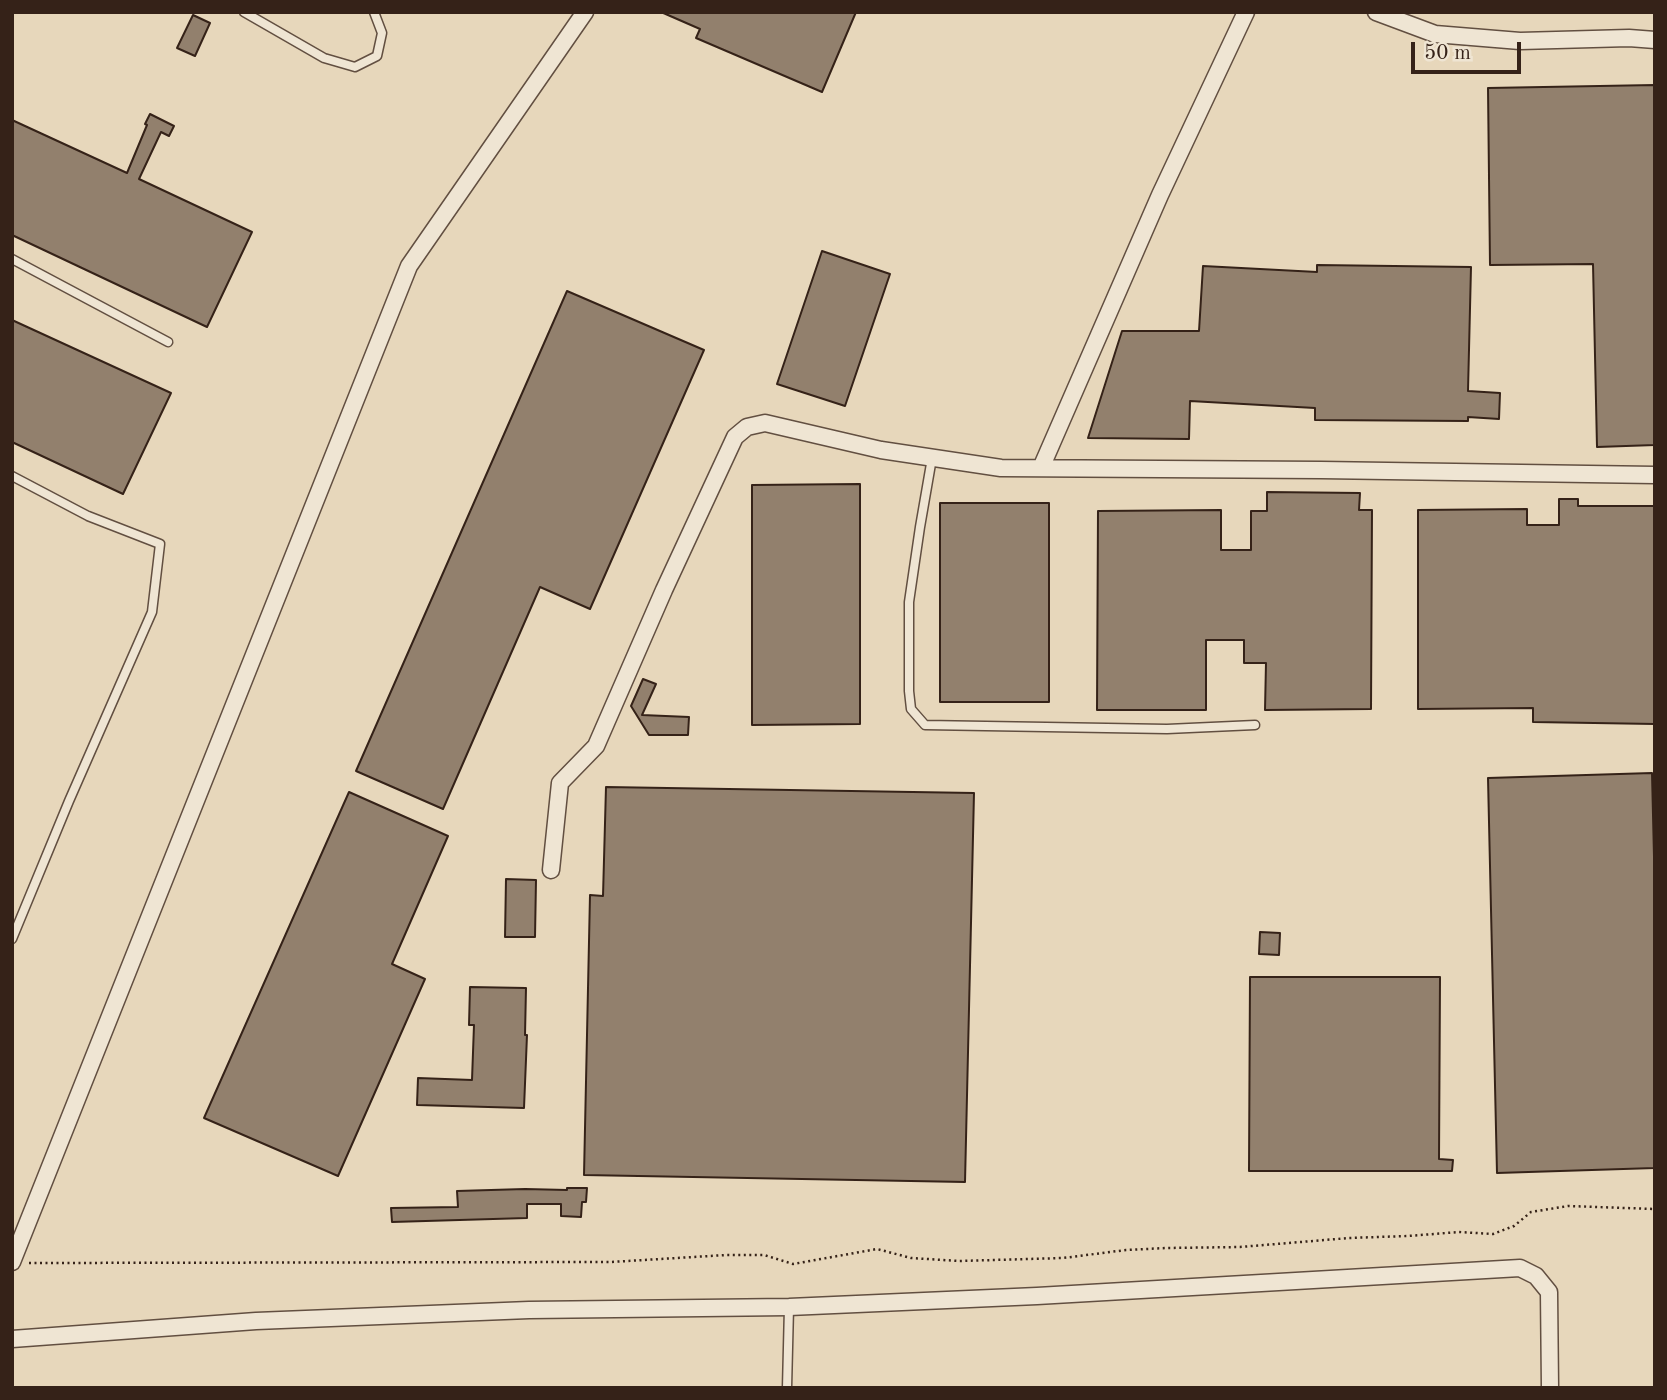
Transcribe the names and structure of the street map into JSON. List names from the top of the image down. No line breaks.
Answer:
{"scale_bar":"50 m"}
